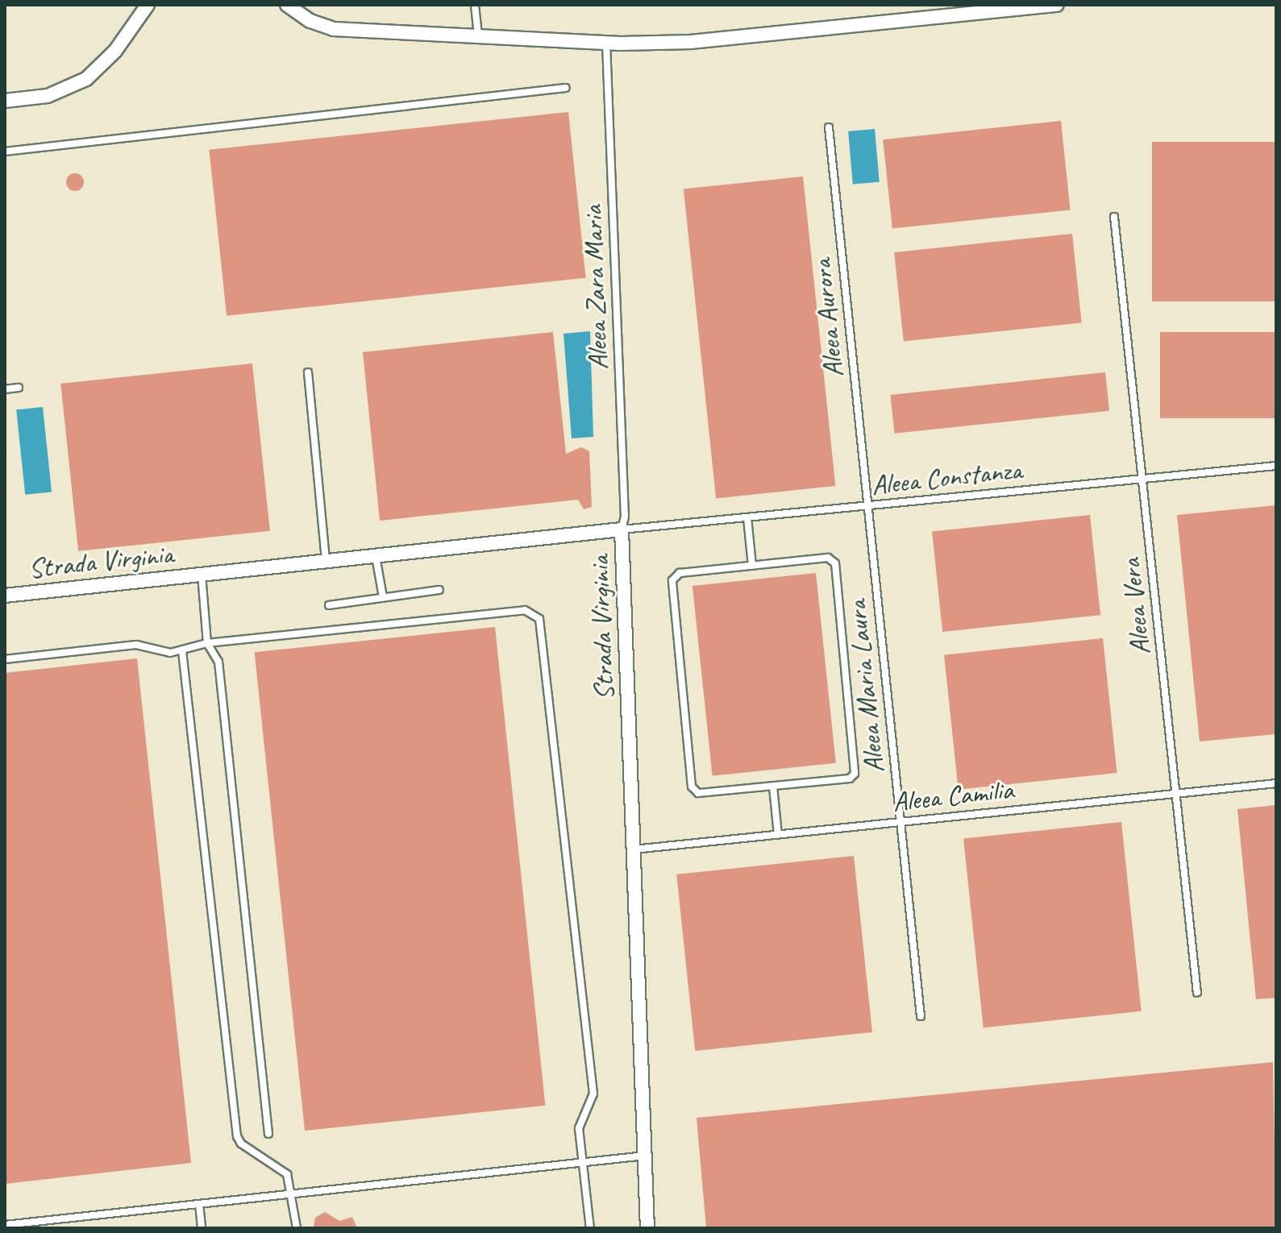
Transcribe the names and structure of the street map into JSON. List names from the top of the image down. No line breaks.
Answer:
{"streets":{"street":["Strada Virginia"],"lane":["Aleea Zara Maria","Aleea Aurora","Aleea Constanza","Aleea Vera","Aleea Maria Laura","Aleea Camilia"]},"crossings":[["Aleea Zara Maria","Aleea Constanza"],["Aleea Zara Maria","Strada Virginia"],["Aleea Aurora","Aleea Constanza"],["Aleea Aurora","Aleea Maria Laura"],["Aleea Constanza","Strada Virginia"],["Aleea Constanza","Aleea Vera"],["Aleea Constanza","Aleea Maria Laura"],["Strada Virginia","Aleea Camilia"],["Aleea Vera","Aleea Camilia"],["Aleea Maria Laura","Aleea Camilia"]]}
